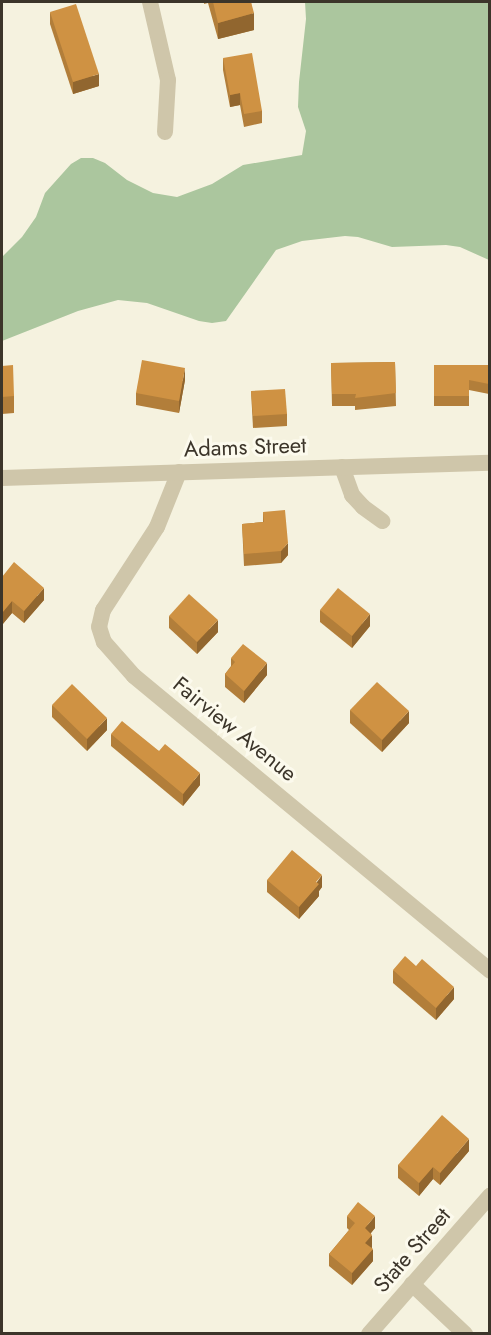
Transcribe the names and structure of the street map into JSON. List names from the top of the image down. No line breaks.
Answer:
{"streets":{"street":["Adams Street","Fairview Avenue","State Street"]},"crossings":[["Adams Street","Fairview Avenue"]]}
